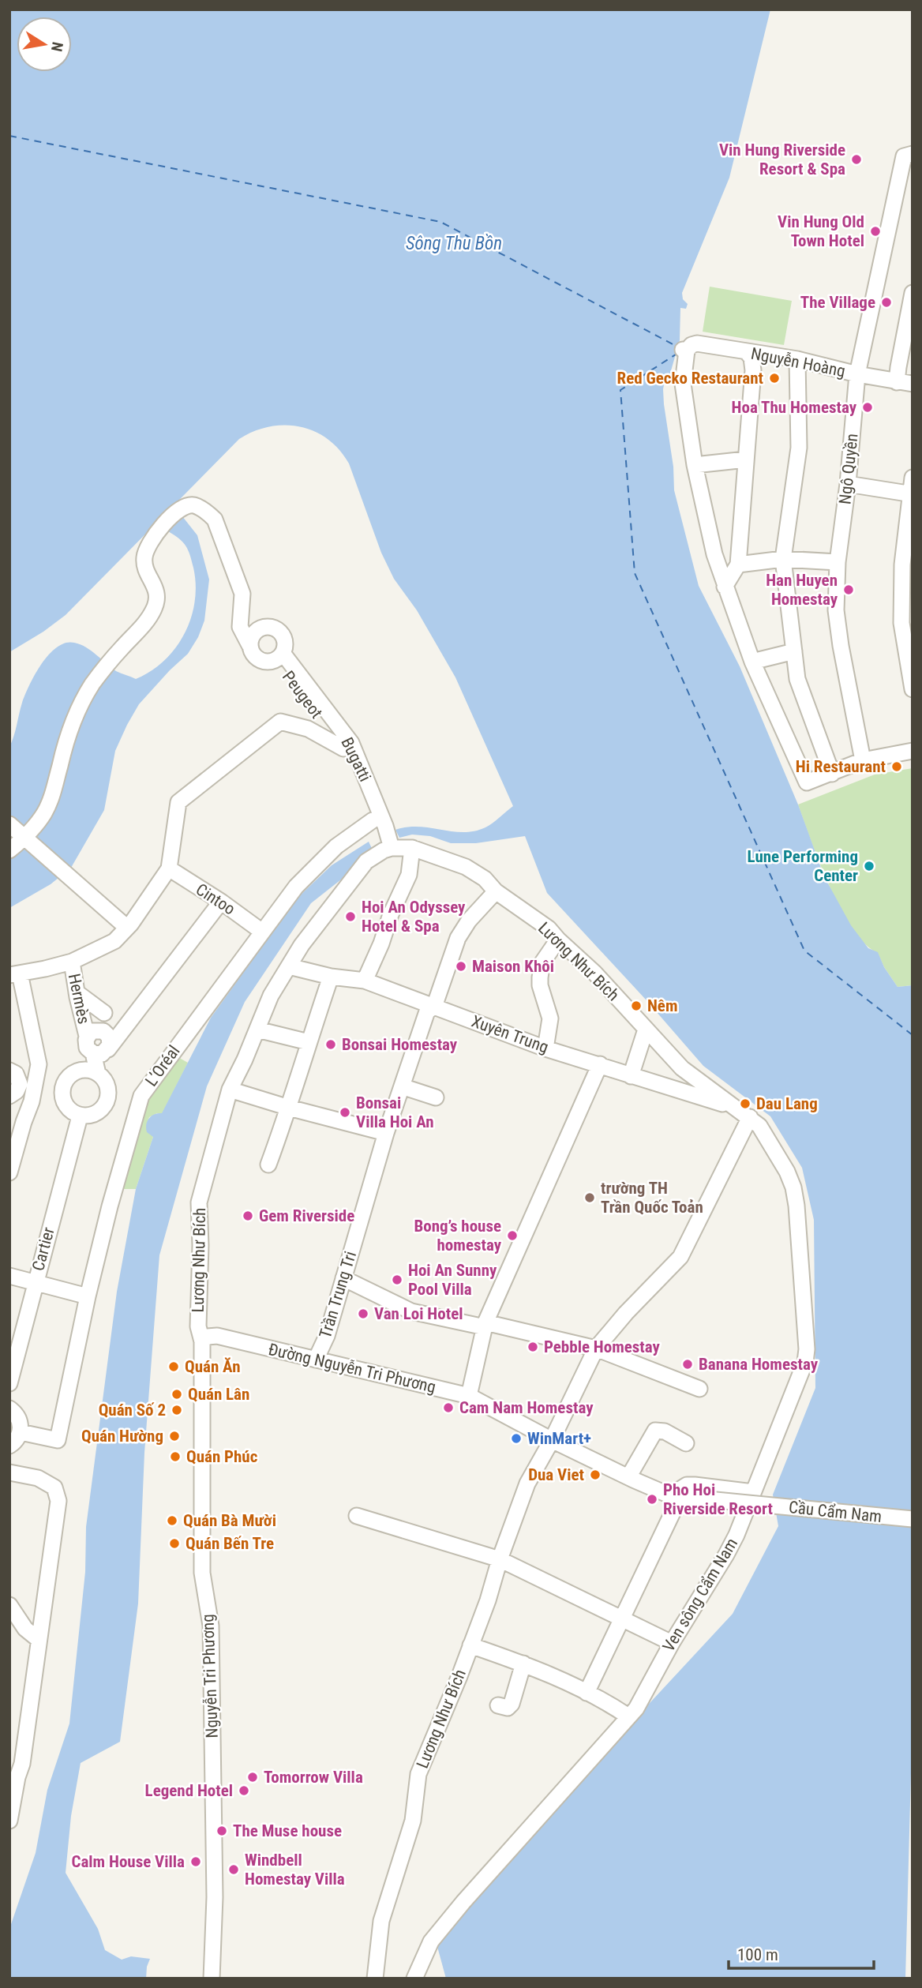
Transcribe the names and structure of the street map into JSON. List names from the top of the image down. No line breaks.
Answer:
{"streets":{"street":["Nguyễn Hoàng","Ngô Quyền","Peugeot","Bugatti","Cintoo","Lương Như Bích","Hermès","Xuyên Trung","L’Oréal","Cartier","Trần Trung Tri","Đường Nguyễn Tri Phương","Cầu Cẩm Nam","Ven sông Cẩm Nam","Nguyễn Tri Phương"]},"crossings":[["Nguyễn Hoàng","Ngô Quyền"],["Peugeot","Bugatti"],["Peugeot","Lương Như Bích"],["Peugeot","L’Oréal"],["Bugatti","Lương Như Bích"],["Cintoo","L’Oréal"],["Lương Như Bích","Xuyên Trung"],["Lương Như Bích","Trần Trung Tri"],["Lương Như Bích","Đường Nguyễn Tri Phương"],["Lương Như Bích","Ven sông Cẩm Nam"],["Lương Như Bích","Nguyễn Tri Phương"],["Xuyên Trung","Trần Trung Tri"],["Trần Trung Tri","Đường Nguyễn Tri Phương"],["Đường Nguyễn Tri Phương","Cầu Cẩm Nam"],["Đường Nguyễn Tri Phương","Nguyễn Tri Phương"]],"water":["Sông Thu Bồn"],"places":["Vin Hung Riverside Resort & Spa","Vin Hung Old Town Hotel","The Village","Red Gecko Restaurant","Hoa Thu Homestay","Han Huyen Homestay","Hi Restaurant","Lune Performing Center","Hoi An Odyssey Hotel & Spa","Maison Khôi","Nêm","Bonsai Homestay","Dau Lang","Bonsai Villa Hoi An","trường TH Trần Quốc Toản","Gem Riverside","Bong’s house homestay","Hoi An Sunny Pool Villa","Van Loi Hotel","Pebble Homestay","Banana Homestay","Quán Ăn","Quán Lân","Cam Nam Homestay","Quán Số 2","Quán Hường","WinMart+","Quán Phúc","Dua Viet","Pho Hoi Riverside Resort","Quán Bà Mười","Quán Bến Tre","Tomorrow Villa","Legend Hotel","The Muse house","Calm House Villa","Windbell Homestay Villa"],"scale_bar":"100 m","north":"right"}
